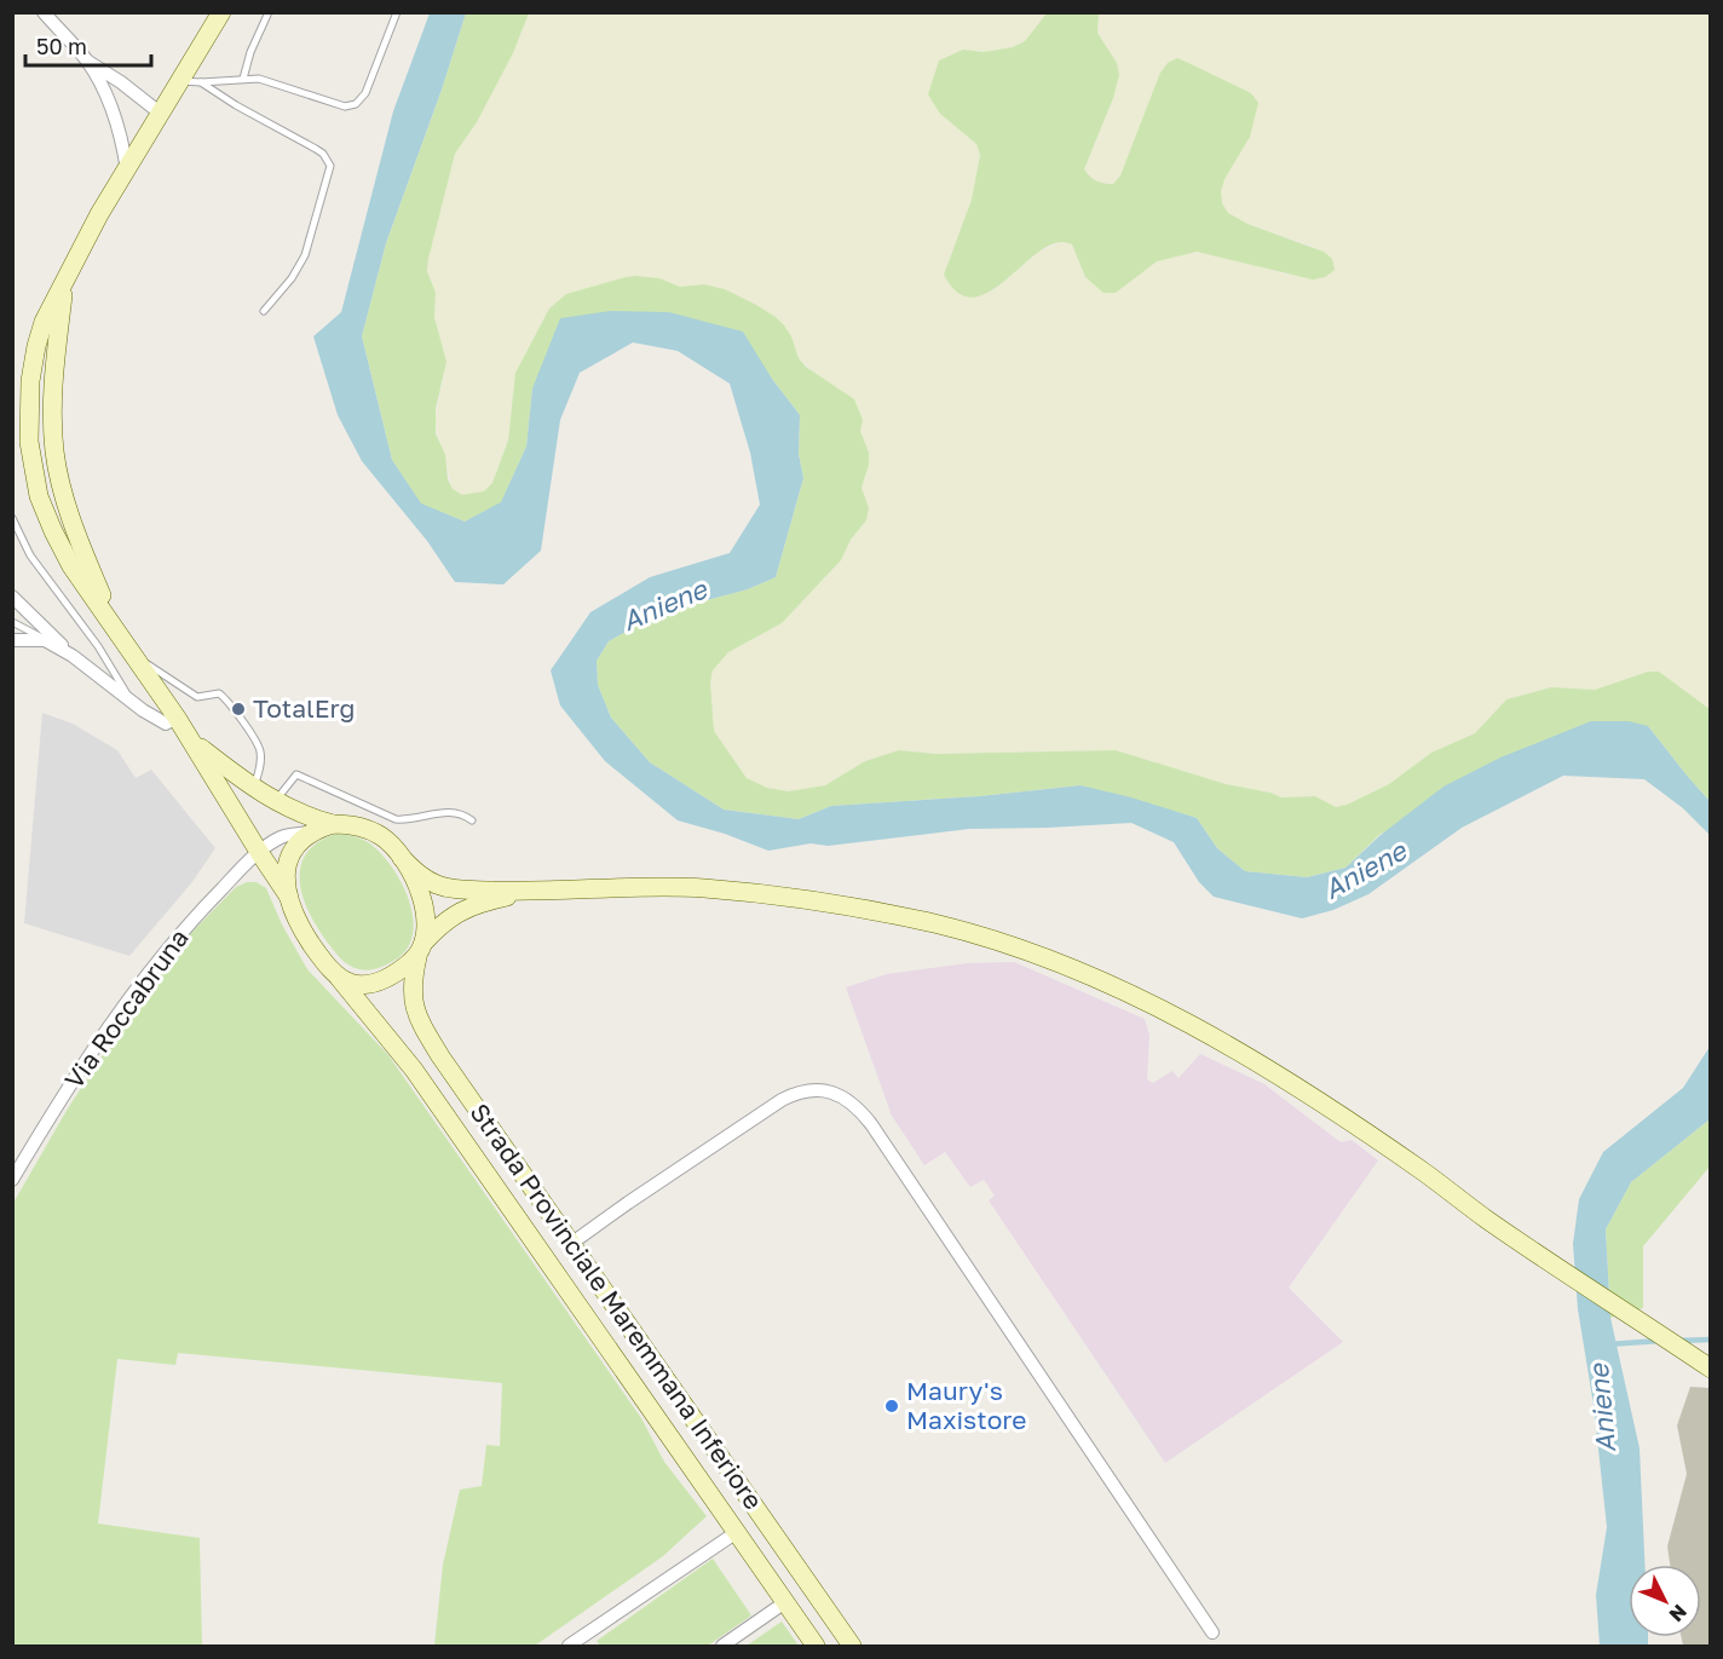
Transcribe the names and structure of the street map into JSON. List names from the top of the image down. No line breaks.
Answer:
{"streets":{"main road":["Strada Provinciale Maremmana Inferiore"],"street":["Via Roccabruna"]},"crossings":[["Via Roccabruna","Strada Provinciale Maremmana Inferiore"]],"water":["Aniene"],"places":["TotalErg","Maury's Maxistore"],"scale_bar":"50 m","north":"bottom right"}
